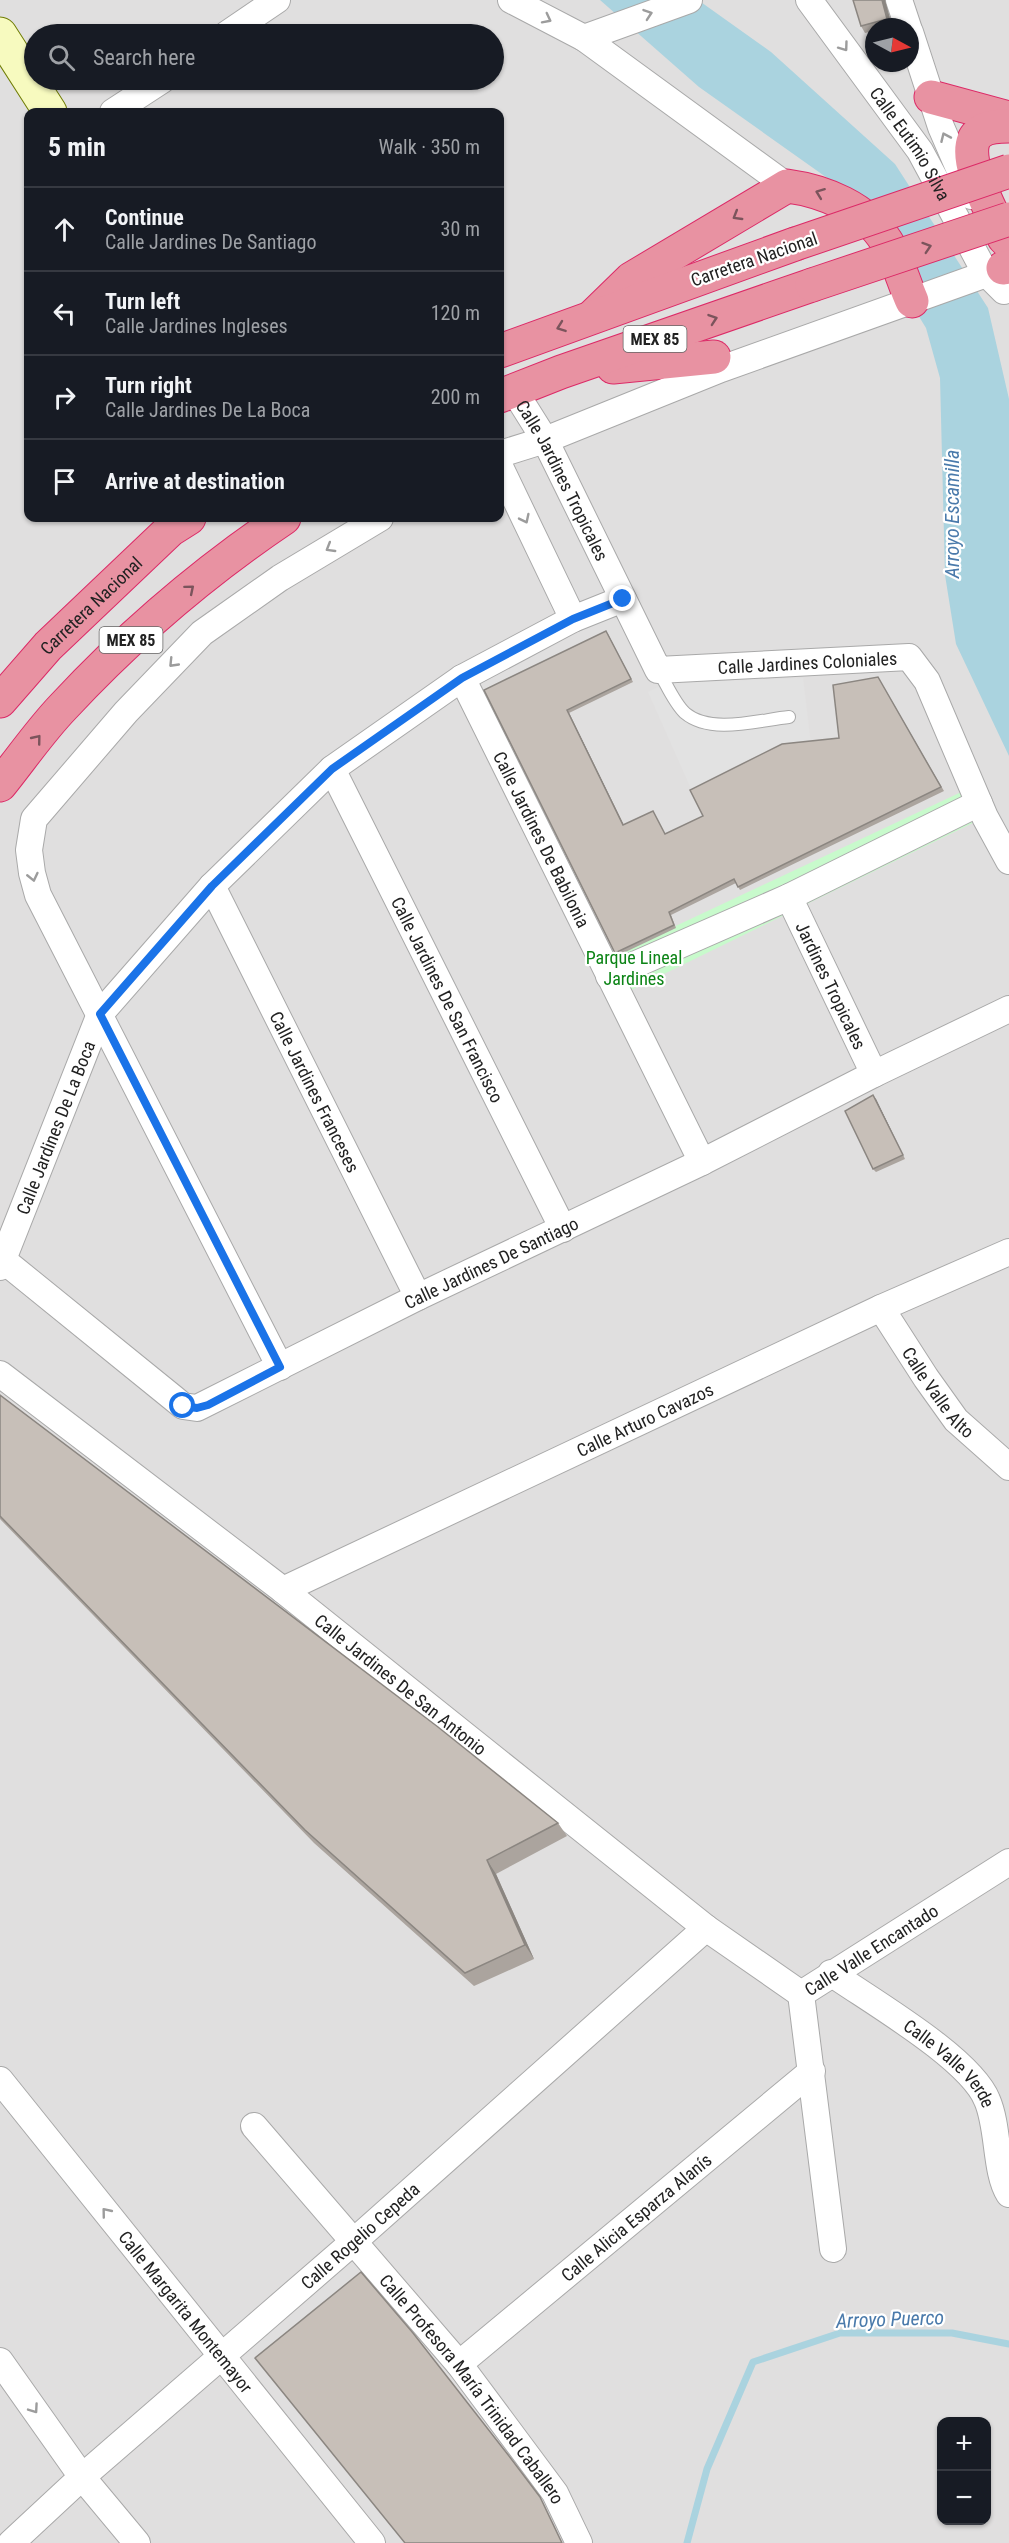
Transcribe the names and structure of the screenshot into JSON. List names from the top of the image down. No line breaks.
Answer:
{"streets":{"highway":["Carretera Nacional","MEX 85"],"street":["Calle Eutimio Silva","Calle Jardines Tropicales","Calle Jardines Coloniales","Calle Jardines De Babilonia","Jardines Tropicales","Calle Jardines De San Francisco","Calle Jardines Franceses","Calle Jardines De La Boca","Calle Jardines De Santiago","Calle Valle Alto","Calle Arturo Cavazos","Calle Jardines De San Antonio","Calle Valle Encantado","Calle Valle Verde","Calle Alicia Esparza Alanís","Calle Rogelio Cepeda","Calle Margarita Montemayor","Calle Profesora María Trinidad Caballero"]},"crossings":[["Calle Eutimio Silva","MEX 85"],["Carretera Nacional","MEX 85"],["MEX 85","Calle Jardines Tropicales"],["Calle Jardines Tropicales","Calle Jardines Coloniales"],["Calle Jardines Tropicales","Calle Jardines De La Boca"],["Calle Jardines De Babilonia","Calle Jardines De La Boca"],["Calle Jardines De Babilonia","Calle Jardines De Santiago"],["Jardines Tropicales","Calle Jardines De Santiago"],["Calle Jardines De San Francisco","Calle Jardines De La Boca"],["Calle Jardines De San Francisco","Calle Jardines De Santiago"],["Calle Jardines Franceses","Calle Jardines De La Boca"],["Calle Jardines Franceses","Calle Jardines De Santiago"],["Calle Jardines De La Boca","Calle Jardines De Santiago"],["Calle Valle Alto","Calle Arturo Cavazos"],["Calle Arturo Cavazos","Calle Jardines De San Antonio"],["Calle Jardines De San Antonio","Calle Valle Encantado"],["Calle Jardines De San Antonio","Calle Rogelio Cepeda"],["Calle Valle Encantado","Calle Valle Verde"],["Calle Valle Encantado","Calle Alicia Esparza Alanís"],["Calle Alicia Esparza Alanís","Calle Profesora María Trinidad Caballero"],["Calle Rogelio Cepeda","Calle Margarita Montemayor"],["Calle Rogelio Cepeda","Calle Profesora María Trinidad Caballero"]],"water":["Arroyo Escamilla","Arroyo Puerco"],"parks":["Parque Lineal Jardines"],"north":"right","page":{"search":"Search here","heading":["5 min","Walk · 350 m"],"list":[["Continue","Calle Jardines De Santiago","30 m"],["Turn left","Calle Jardines Ingleses","120 m"],["Turn right","Calle Jardines De La Boca","200 m"],"Arrive at destination"],"map_buttons":["+","−"]}}
